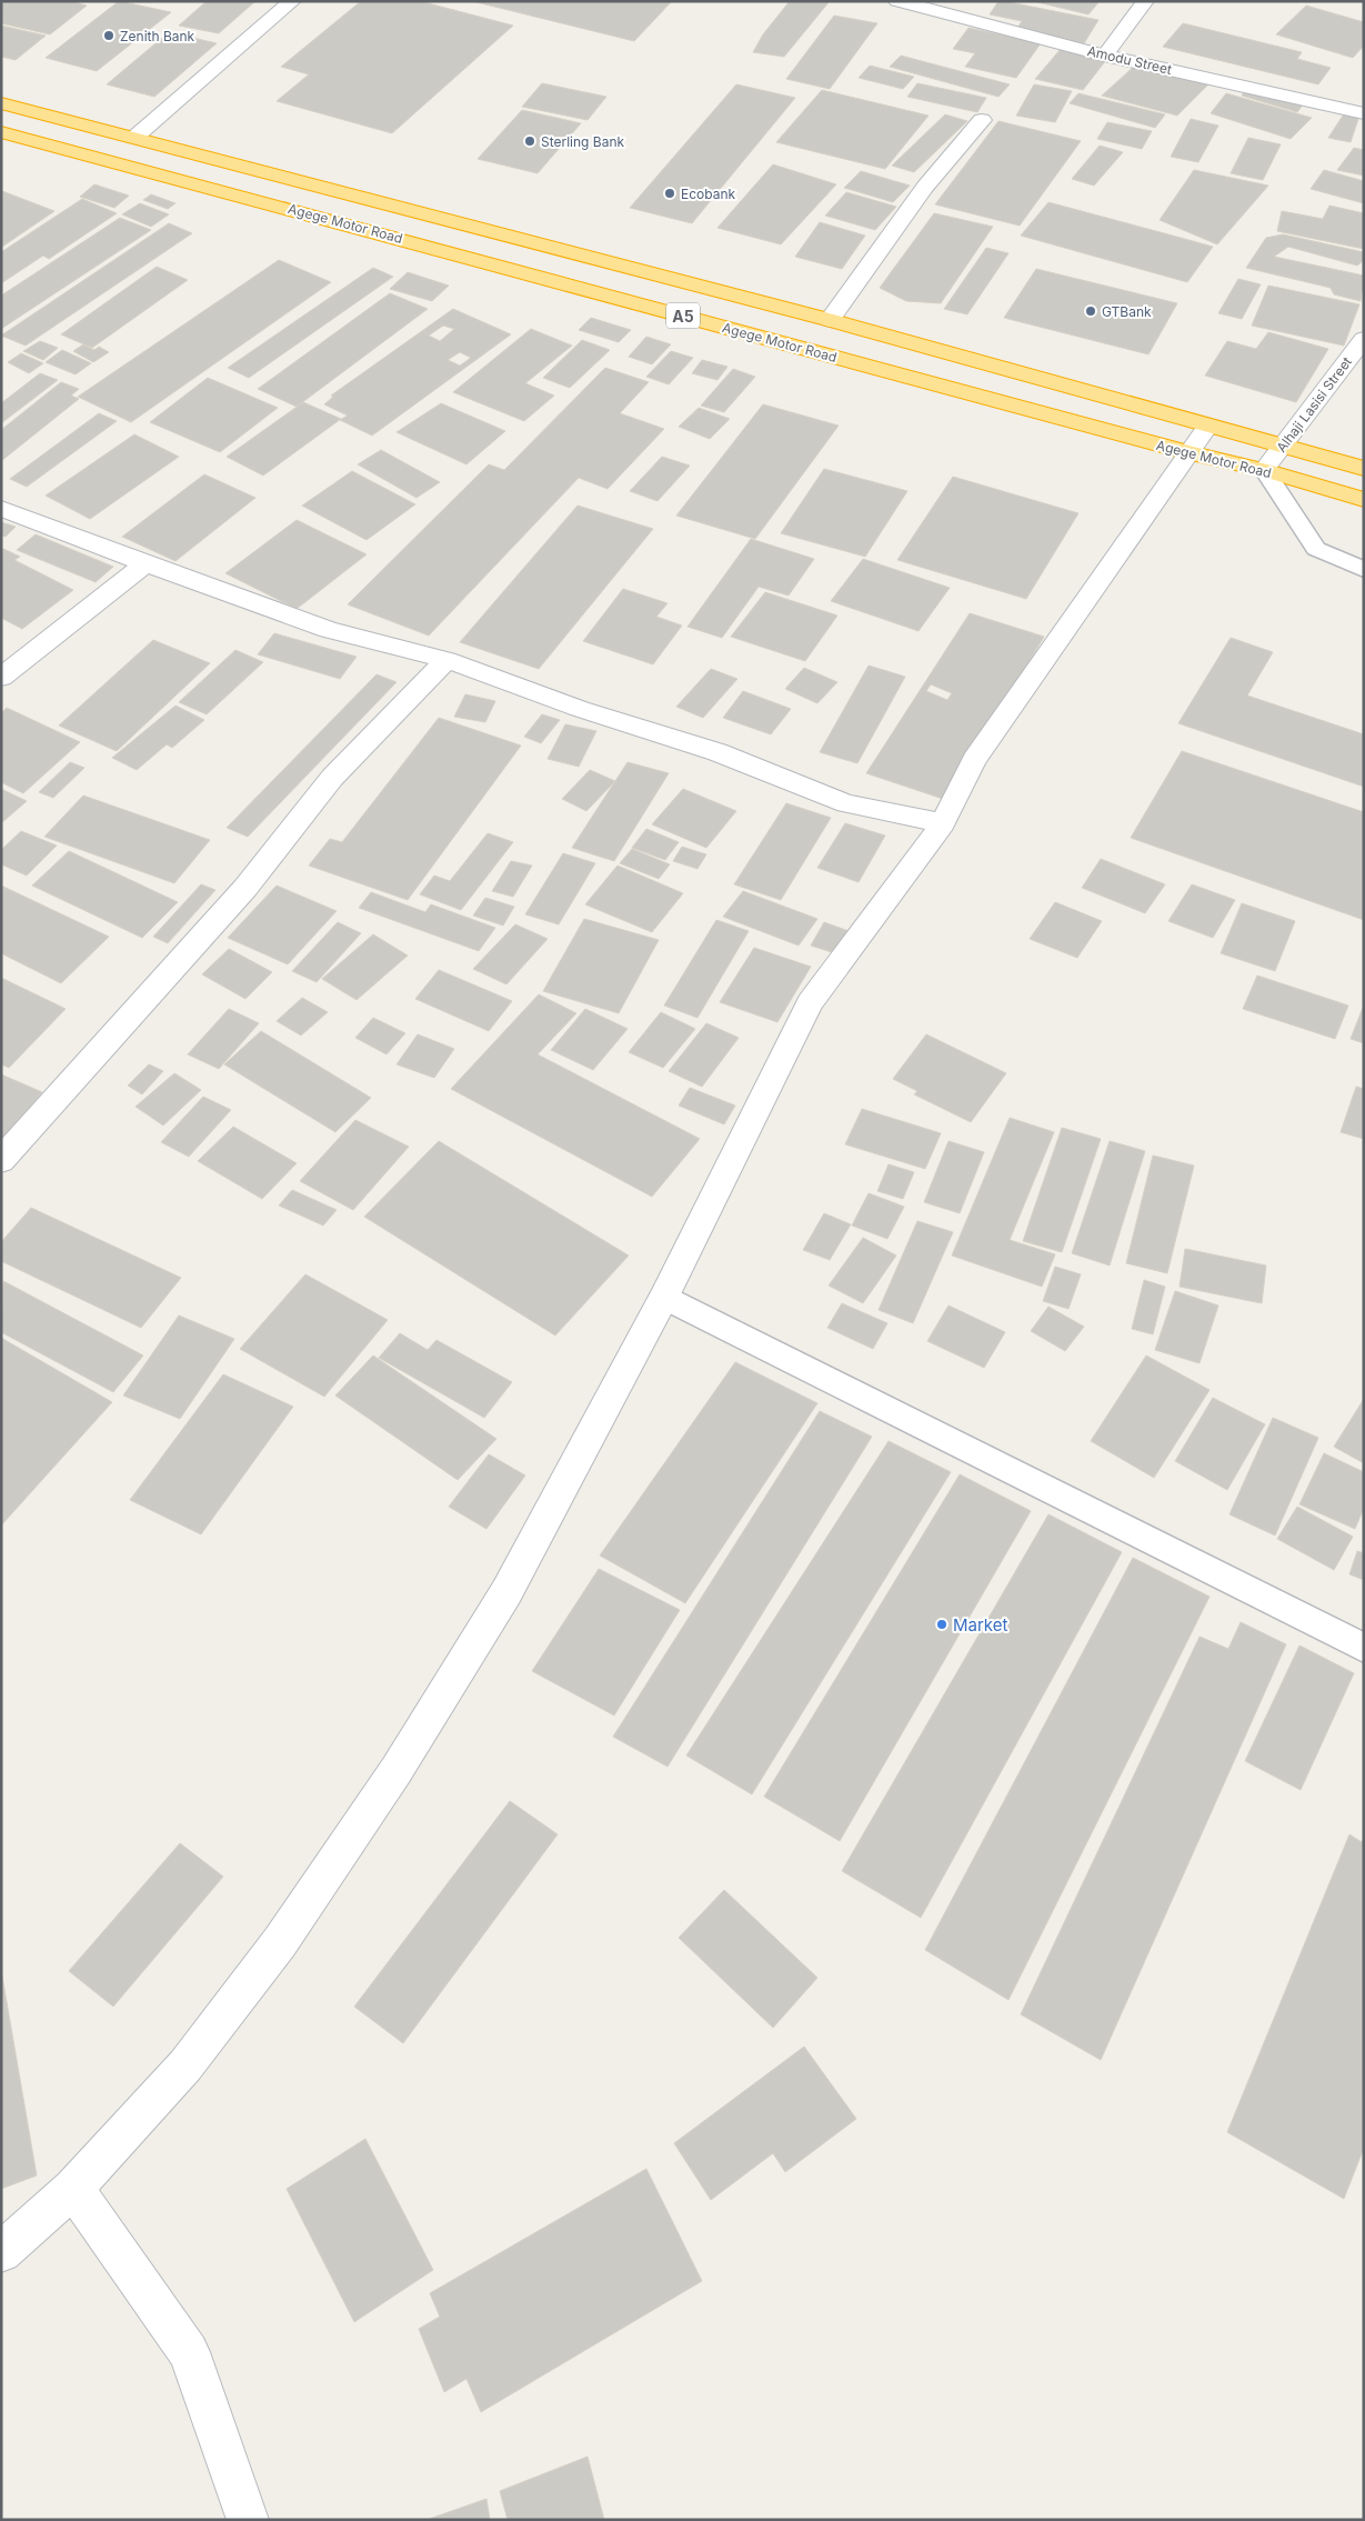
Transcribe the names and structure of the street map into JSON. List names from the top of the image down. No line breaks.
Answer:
{"streets":{"highway":["Agege Motor Road","A5"],"street":["Amodu Street","Alhaji Lasisi Street"]},"crossings":[["Agege Motor Road","Alhaji Lasisi Street"]],"places":["Zenith Bank","Sterling Bank","Ecobank","GTBank","Market"]}
